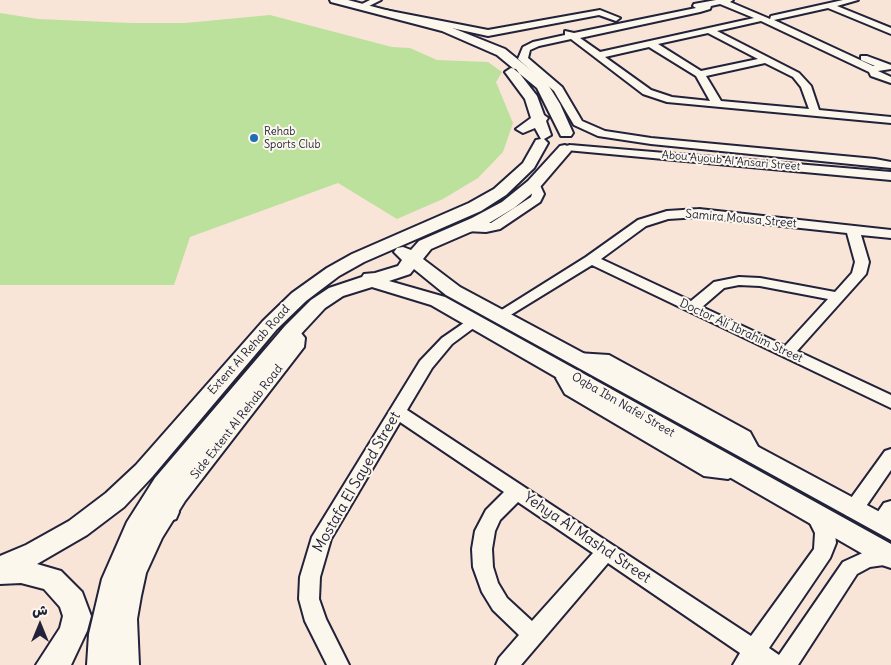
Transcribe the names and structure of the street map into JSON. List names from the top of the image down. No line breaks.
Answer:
{"streets":{"street":["Abou Ayoub Al Ansari Street","Samira Mousa Street","Doctor Ali Ibrahim Street","Extent Al Rehab Road","Oqba Ibn Nafei Street","Mostafa El Sayed Street","Yehya Al Mashd Street"]},"crossings":[["Abou Ayoub Al Ansari Street","Extent Al Rehab Road"],["Samira Mousa Street","Doctor Ali Ibrahim Street"],["Samira Mousa Street","Oqba Ibn Nafei Street"],["Extent Al Rehab Road","Oqba Ibn Nafei Street"],["Oqba Ibn Nafei Street","Mostafa El Sayed Street"],["Mostafa El Sayed Street","Yehya Al Mashd Street"]],"places":["Rehab Sports Club"],"north":"top"}
